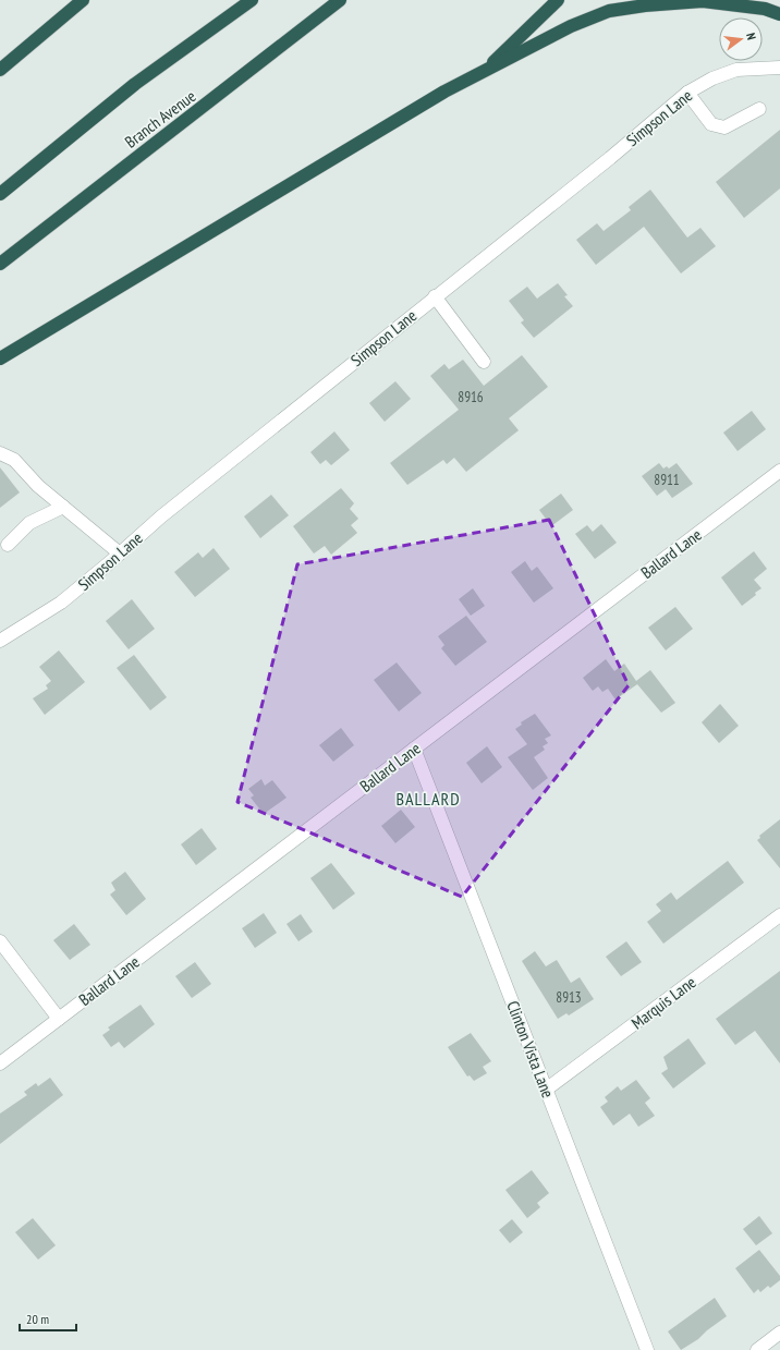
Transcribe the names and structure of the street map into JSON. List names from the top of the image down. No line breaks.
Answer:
{"streets":{"highway":["Branch Avenue"],"street":["Simpson Lane","Ballard Lane","Marquis Lane","Clinton Vista Lane"]},"crossings":[["Ballard Lane","Clinton Vista Lane"],["Marquis Lane","Clinton Vista Lane"]],"districts":["BALLARD"],"house_numbers":["8916","8911","8913"],"scale_bar":"20 m","north":"right"}
